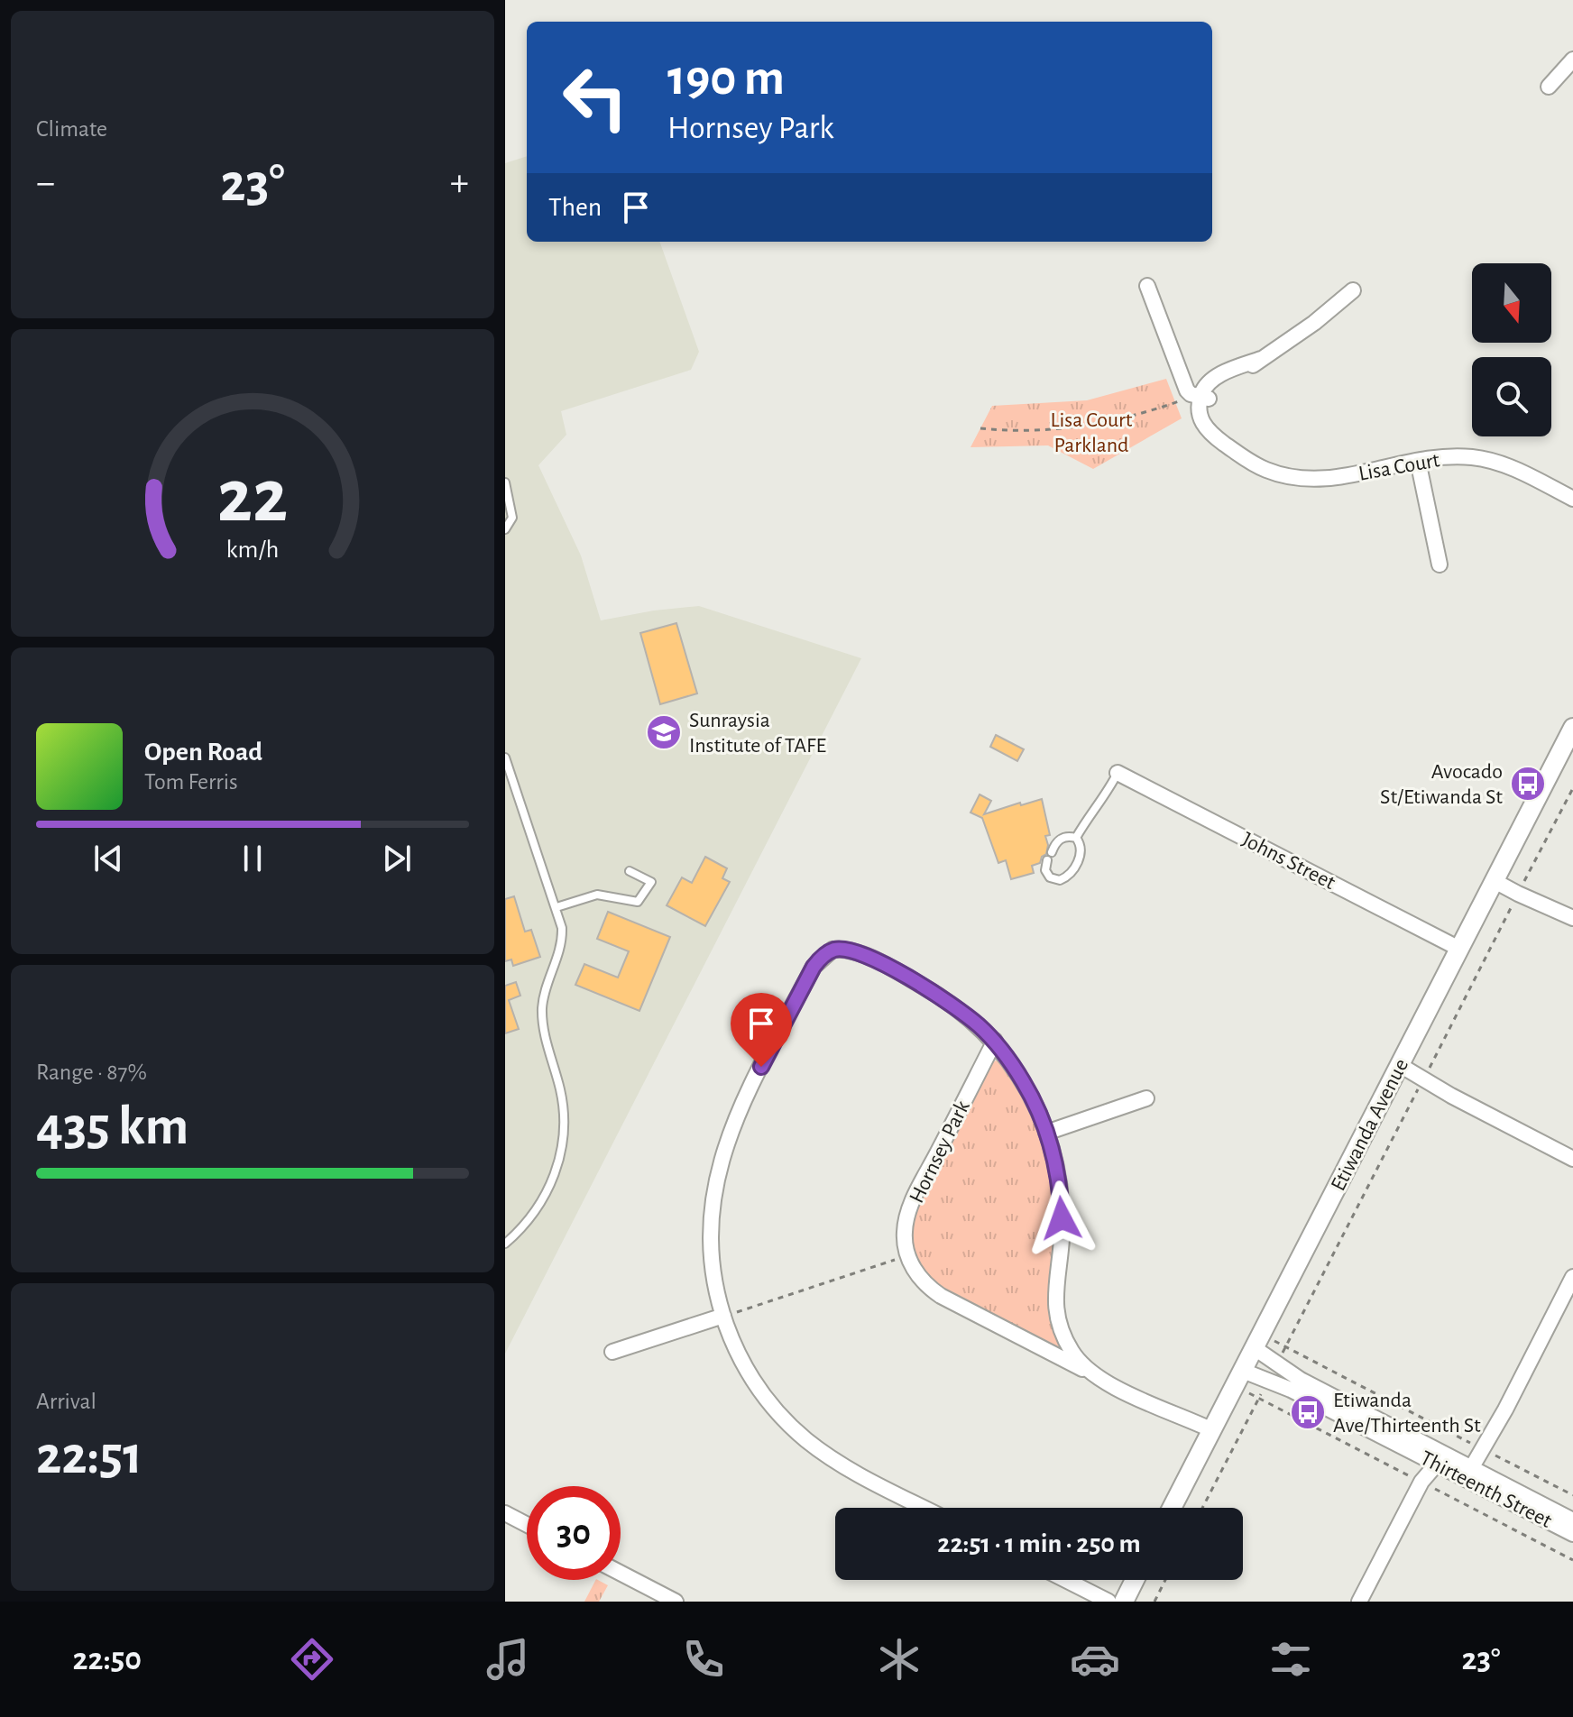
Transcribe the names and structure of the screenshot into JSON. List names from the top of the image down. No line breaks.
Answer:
{"streets":{"street":["Lisa Court","Johns Street","Etiwanda Avenue","Hornsey Park","Thirteenth Street"]},"crossings":[["Johns Street","Etiwanda Avenue"],["Etiwanda Avenue","Thirteenth Street"]],"parks":["Lisa Court Parkland"],"places":{"school or university":["Sunraysia Institute of TAFE"],"bus stop":["Avocado St/Etiwanda St","Etiwanda Ave/Thirteenth St"]},"north":"bottom","page":{"tile":["Climate",["Range · 87%","435 km"],["Arrival","22:51"]],"turn":["190 m","Hornsey Park"],"heat":["−","23°","+"],"then":"Then","song":["Open Road","Tom Ferris"],"limit":"30","trip":"22:51 · 1 min · 250 m","tabs":["22:50","23°"],"gauge":["22","km/h"]}}
